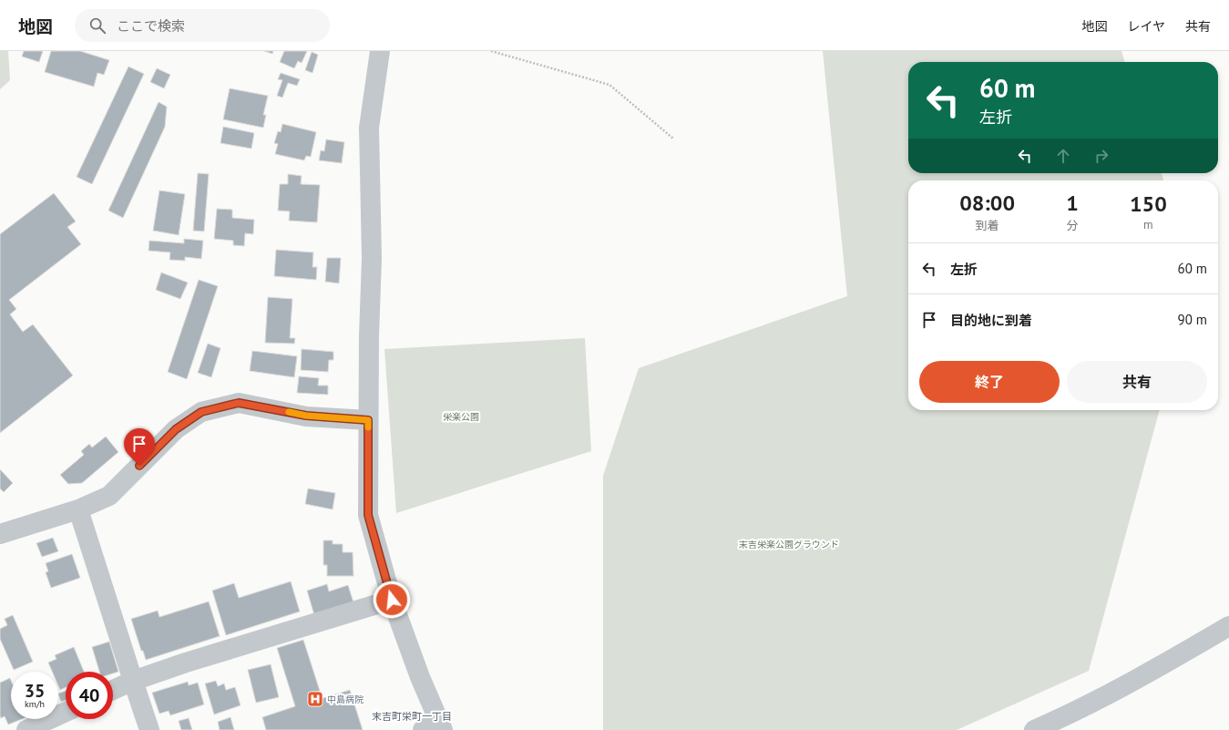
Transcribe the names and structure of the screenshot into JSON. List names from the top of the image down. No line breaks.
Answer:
{"districts":["末吉町栄町一丁目"],"parks":["栄楽公園","末吉栄楽公園グラウンド"],"places":{"hospital":["中島病院"]},"page":{"header":"地図","search":"ここで検索","nav":["地図","レイヤ","共有"],"turn":["60 m","左折"],"eta":["08:00","到着","1","分","150","m"],"list":[{"name":"左折","value":"60 m"},{"name":"目的地に到着","value":"90 m"}],"buttons":["終了","共有"],"speed":"35 km/h","limit":"40"}}
